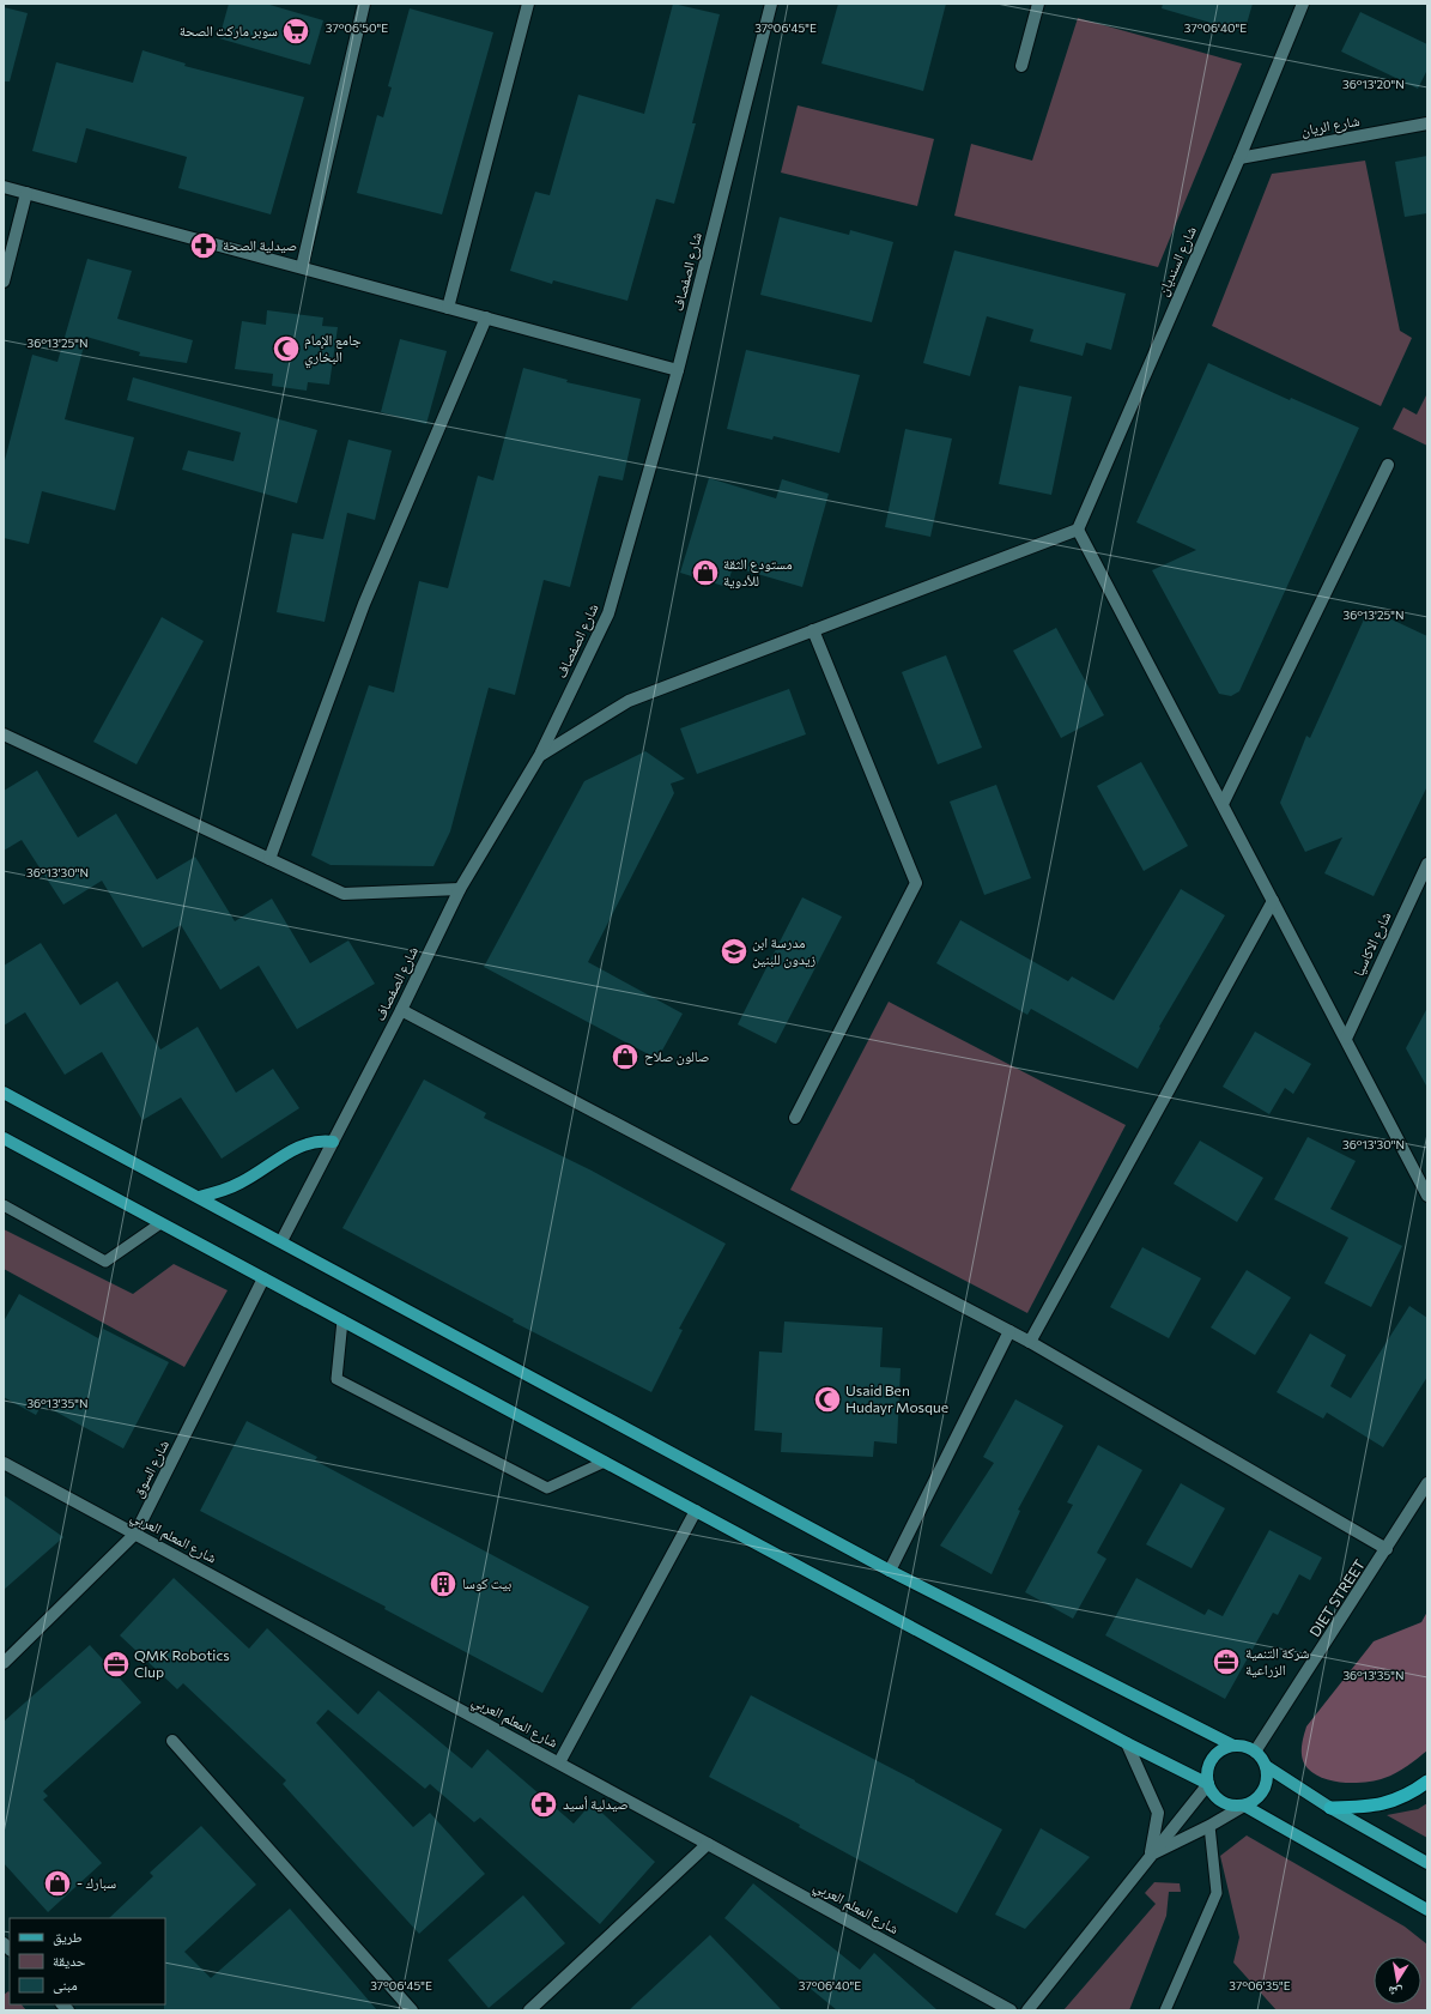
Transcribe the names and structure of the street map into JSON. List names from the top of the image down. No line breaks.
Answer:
{"streets":{"street":["شارع الريان","شارع السنديان","شارع الصفصاف","شارع الاكاسيا","شارع السوق","شارع المعلم العربي","DIET STREET"]},"crossings":[["شارع الريان","شارع السنديان"],["شارع السوق","شارع المعلم العربي"]],"places":{"supermarket":["سوبر ماركت الصحة"],"pharmacy":["صيدلية الصحة","صيدلية أسيد"],"mosque":["جامع الإمام البخاري","Usaid Ben Hudayr Mosque"],"shop":["مستودع الثقة للأدوية","صالون صلاح","- سبارك"],"school or university":["مدرسة ابن زيدون للبنين"],"building":["بيت كوسا"],"office":["شركة التنمية الزراعية","QMK Robotics Clup"]},"legend":["طريق","حديقة","مبنى"],"north":"bottom","coordinates":["37°06'50\"E","37°06'45\"E","37°06'40\"E","36°13'20\"N","36°13'25\"N","36°13'30\"N","36°13'35\"N","37°06'35\"E"]}
